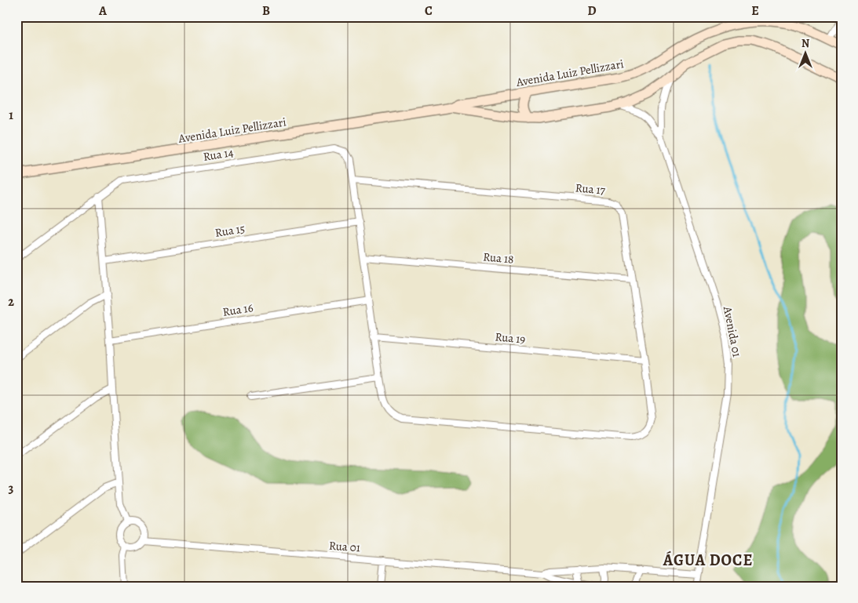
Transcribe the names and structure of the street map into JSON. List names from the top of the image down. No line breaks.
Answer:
{"streets":{"main road":["Avenida Luiz Pellizzari"],"street":["Rua 14","Rua 17","Rua 15","Rua 18","Rua 16","Avenida 01","Rua 19","Rua 01"]},"crossings":[["Avenida Luiz Pellizzari","Avenida 01"],["Rua 14","Rua 17"],["Rua 17","Rua 18"],["Rua 17","Rua 19"]],"districts":["ÁGUA DOCE"],"north":"top","grid":{"columns":["A","B","C","D","E"],"rows":["1","2","3"]}}
